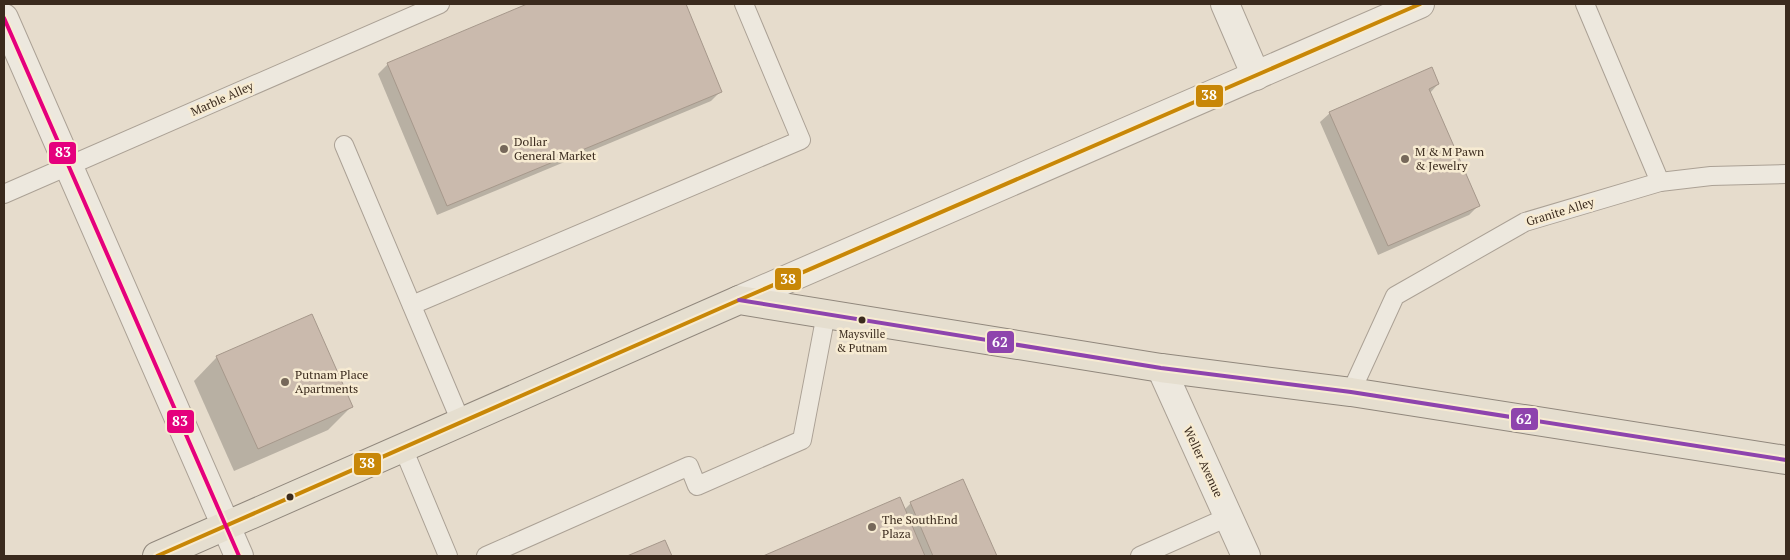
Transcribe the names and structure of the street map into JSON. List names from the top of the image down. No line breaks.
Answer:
{"streets":{"street":["Weller Avenue"],"lane":["Marble Alley","Granite Alley"]},"places":["Dollar General Market","M & M Pawn & Jewelry","Maysville & Putnam","Putnam Place Apartments","The SouthEnd Plaza"],"lines":["transit line 38","transit line 83","transit line 62"]}
